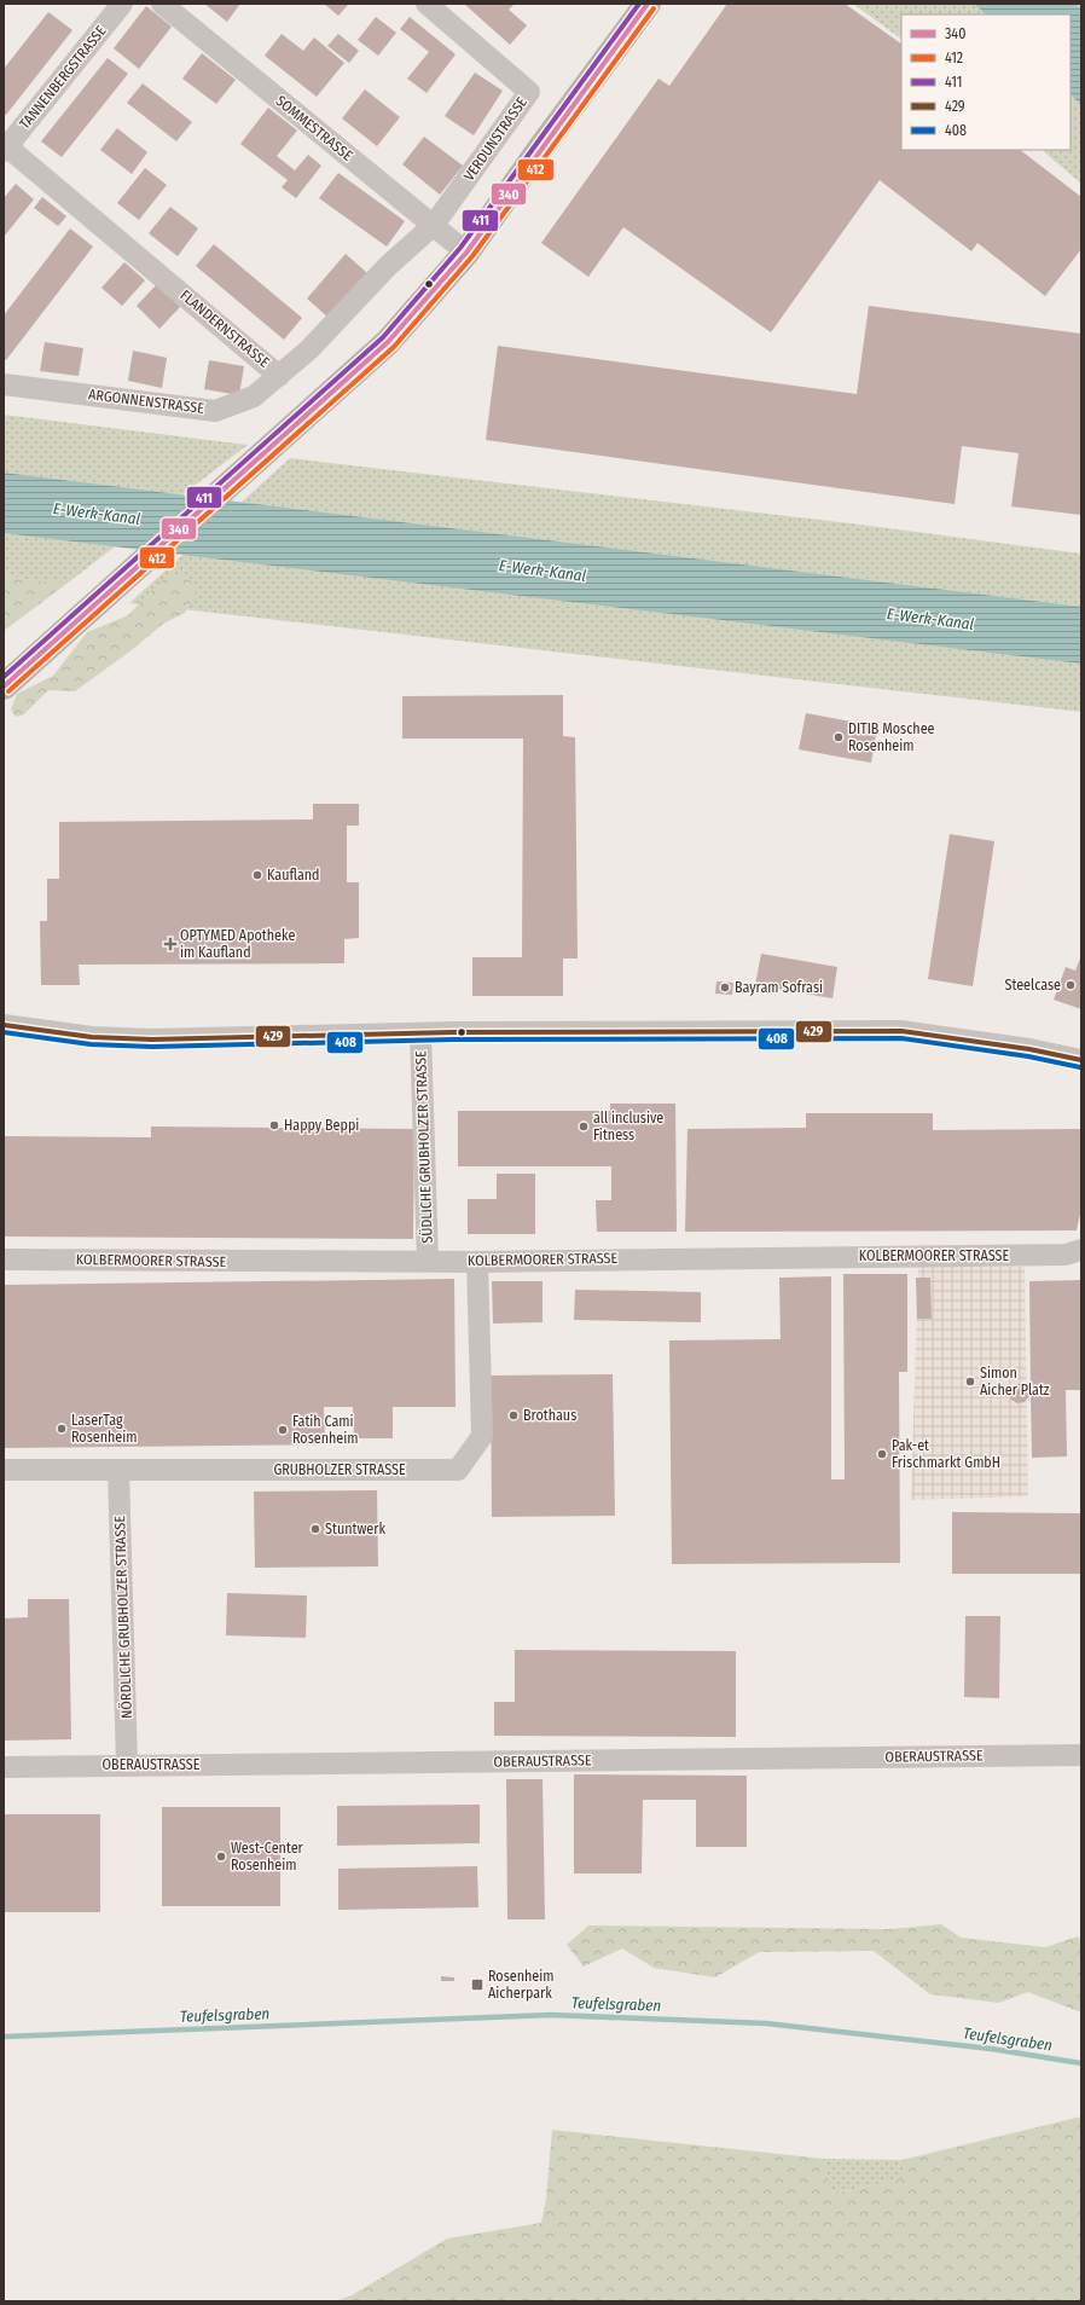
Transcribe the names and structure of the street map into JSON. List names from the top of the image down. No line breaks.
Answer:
{"streets":{"street":["TANNENBERGSTRASSE","SOMMESTRASSE","VERDUNSTRASSE","FLANDERNSTRASSE","ARGONNENSTRASSE","SÜDLICHE GRUBHOLZER STRASSE","KOLBERMOORER STRASSE","GRUBHOLZER STRASSE","NÖRDLICHE GRUBHOLZER STRASSE","OBERAUSTRASSE"]},"crossings":[["TANNENBERGSTRASSE","FLANDERNSTRASSE"],["SOMMESTRASSE","VERDUNSTRASSE"],["SOMMESTRASSE","FLANDERNSTRASSE"],["VERDUNSTRASSE","FLANDERNSTRASSE"],["FLANDERNSTRASSE","ARGONNENSTRASSE"],["SÜDLICHE GRUBHOLZER STRASSE","KOLBERMOORER STRASSE"],["KOLBERMOORER STRASSE","GRUBHOLZER STRASSE"],["GRUBHOLZER STRASSE","NÖRDLICHE GRUBHOLZER STRASSE"],["NÖRDLICHE GRUBHOLZER STRASSE","OBERAUSTRASSE"]],"water":["E-Werk-Kanal","Teufelsgraben"],"places":{"other":["DITIB Moschee Rosenheim","Kaufland","Steelcase","Bayram Sofrasi","Happy Beppi","all inclusive Fitness","Simon Aicher Platz","Brothaus","LaserTag Rosenheim","Fatih Cami Rosenheim","Pak-et Frischmarkt GmbH","Stuntwerk","West-Center Rosenheim"],"health":["OPTYMED Apotheke im Kaufland"],"transit":["Rosenheim Aicherpark"]},"lines":["transit line 340","transit line 411","transit line 412","transit line 429","transit line 408"],"legend":["340","412","411","429","408"]}
